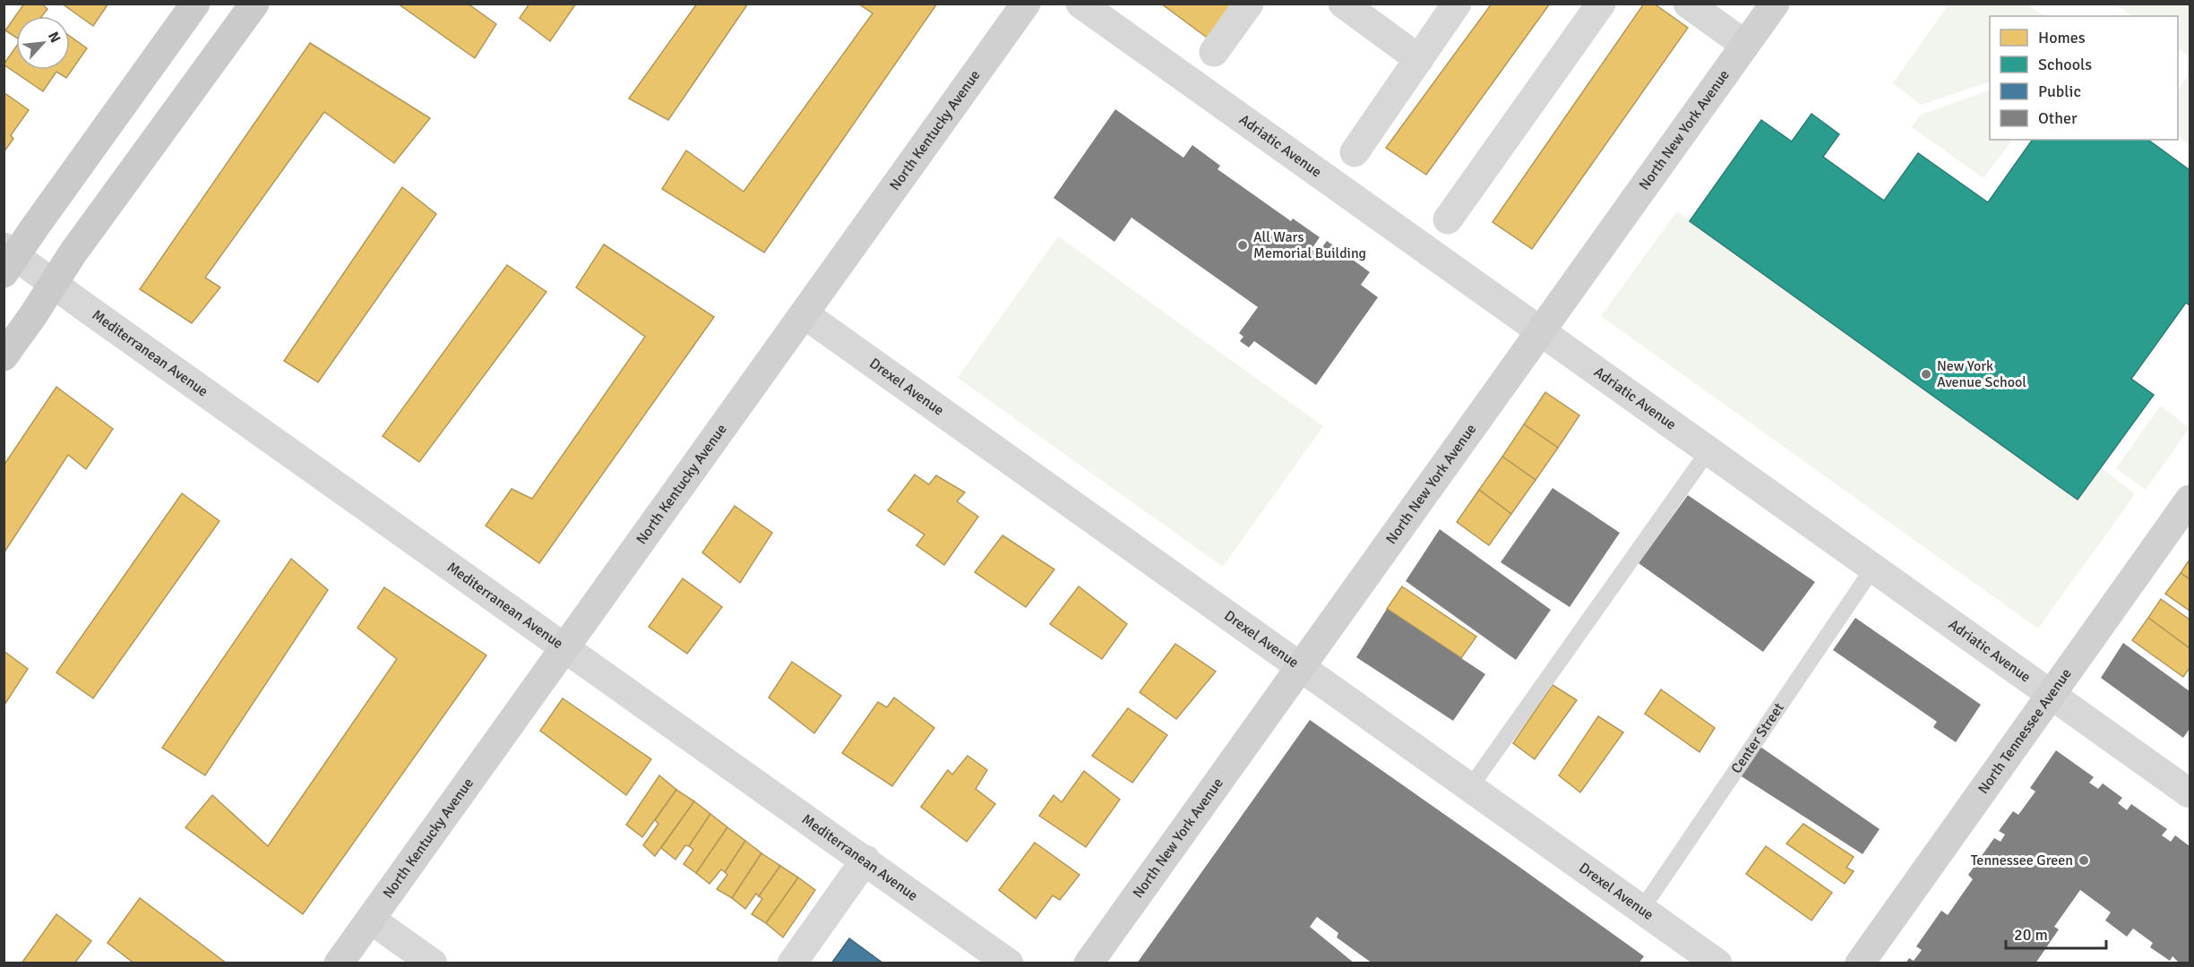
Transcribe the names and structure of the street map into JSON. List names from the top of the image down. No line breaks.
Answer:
{"streets":{"street":["North Kentucky Avenue","North New York Avenue","Adriatic Avenue","Mediterranean Avenue","Drexel Avenue","North Tennessee Avenue"],"lane":["Center Street"]},"crossings":[["North Kentucky Avenue","Mediterranean Avenue"],["North Kentucky Avenue","Drexel Avenue"],["North New York Avenue","Adriatic Avenue"],["North New York Avenue","Drexel Avenue"],["Adriatic Avenue","North Tennessee Avenue"],["Adriatic Avenue","Center Street"],["Drexel Avenue","Center Street"]],"places":["All Wars Memorial Building","New York Avenue School","Tennessee Green"],"legend":["Homes","Schools","Public","Other"],"scale_bar":"20 m","north":"top right"}
